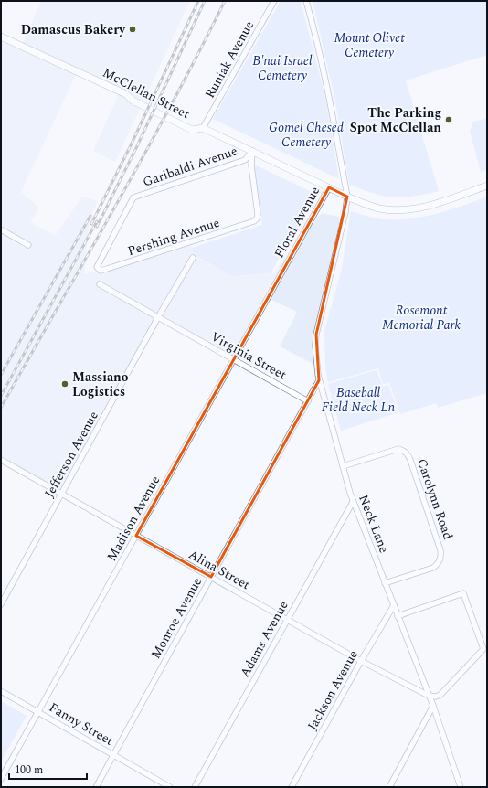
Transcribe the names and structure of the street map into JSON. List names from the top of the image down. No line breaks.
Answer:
{"streets":{"main road":["McClellan Street"],"street":["Runiak Avenue","Garibaldi Avenue","Floral Avenue","Pershing Avenue","Virginia Street","Jefferson Avenue","Carolynn Road","Madison Avenue","Neck Lane","Alina Street","Monroe Avenue","Adams Avenue","Jackson Avenue","Fanny Street"]},"crossings":[["Runiak Avenue","McClellan Street"],["McClellan Street","Garibaldi Avenue"],["McClellan Street","Floral Avenue"],["McClellan Street","Pershing Avenue"],["McClellan Street","Neck Lane"],["Garibaldi Avenue","Pershing Avenue"],["Floral Avenue","Madison Avenue"],["Virginia Street","Jefferson Avenue"],["Virginia Street","Madison Avenue"],["Virginia Street","Monroe Avenue"],["Jefferson Avenue","Alina Street"],["Carolynn Road","Neck Lane"],["Madison Avenue","Alina Street"],["Madison Avenue","Fanny Street"],["Neck Lane","Alina Street"],["Neck Lane","Adams Avenue"],["Neck Lane","Jackson Avenue"],["Alina Street","Monroe Avenue"],["Alina Street","Adams Avenue"],["Alina Street","Jackson Avenue"],["Monroe Avenue","Fanny Street"]],"parks":["Mount Olivet Cemetery","B'nai Israel Cemetery","Gomel Chesed Cemetery","Rosemont Memorial Park","Baseball Field Neck Ln"],"places":["Damascus Bakery","The Parking Spot McClellan","Massiano Logistics"],"scale_bar":"100 m"}
